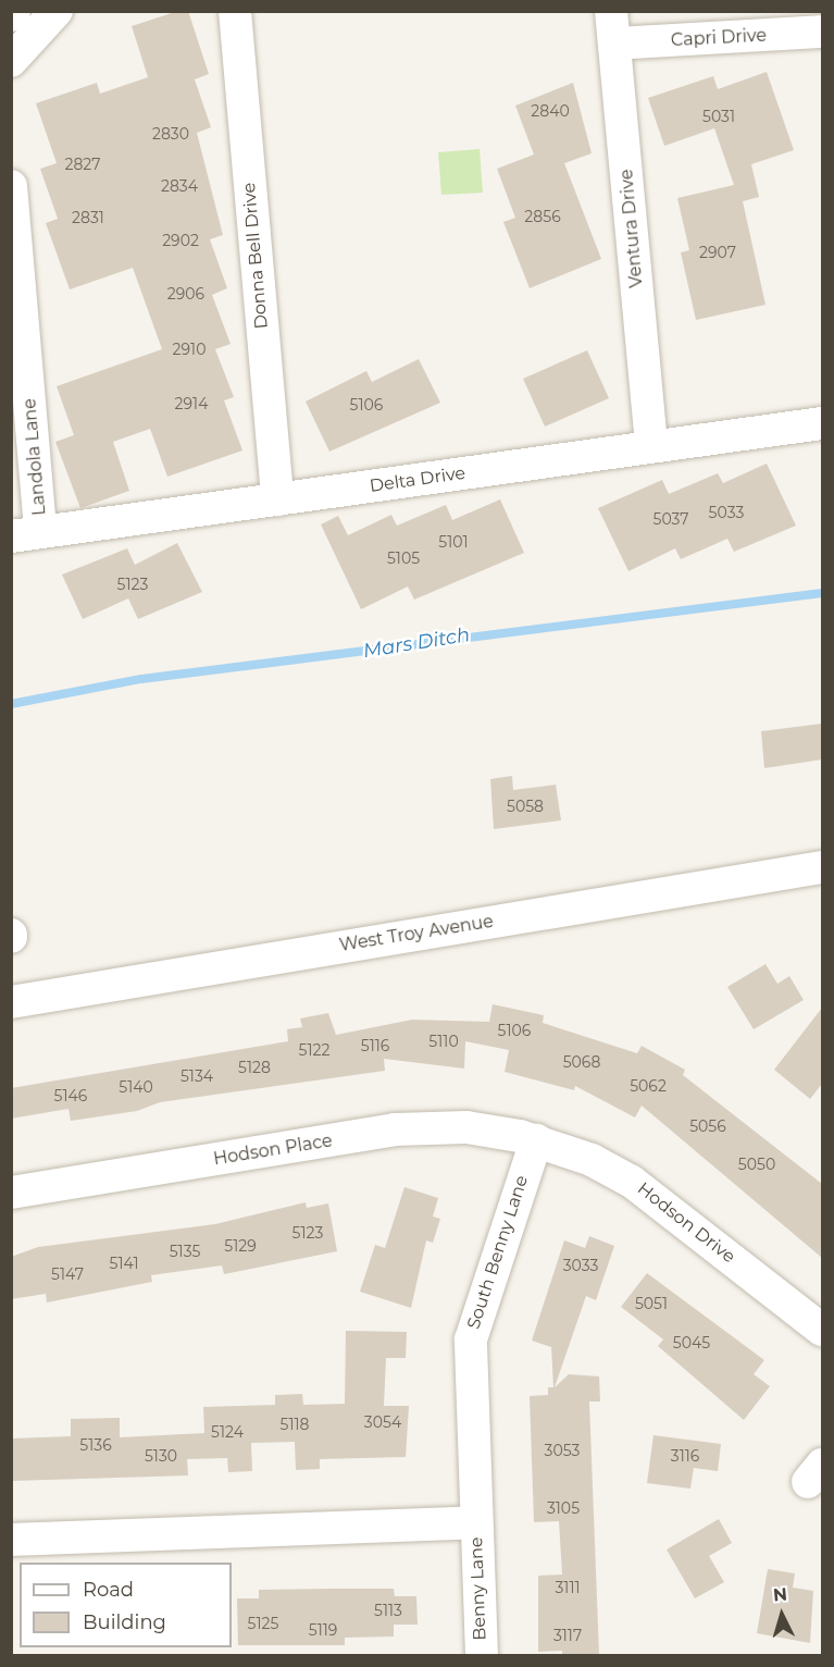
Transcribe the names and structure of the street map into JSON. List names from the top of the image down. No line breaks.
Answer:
{"streets":{"street":["Capri Drive","Ventura Drive","Donna Bell Drive","Landola Lane","Delta Drive","West Troy Avenue","Hodson Place","Hodson Drive","South Benny Lane","Benny Lane"]},"crossings":[["Capri Drive","Ventura Drive"],["Ventura Drive","Delta Drive"],["Donna Bell Drive","Delta Drive"],["Landola Lane","Delta Drive"],["Hodson Place","Hodson Drive"],["Hodson Place","South Benny Lane"],["Hodson Drive","South Benny Lane"],["South Benny Lane","Benny Lane"]],"water":["Mars Ditch"],"house_numbers":["2840","5031","2830","2827","2834","2856","2831","2902","2907","2906","2910","2914","5106","5033","5037","5101","5105","5123","5058","5106","5110","5116","5122","5068","5128","5134","5062","5140","5146","5056","5050","5123","5129","5135","5141","3033","5147","5051","5045","3054","5118","5124","5136","3053","5130","3116","3105","3111","5113","5125","5119","3117"],"legend":["Road","Building"],"north":"top"}
